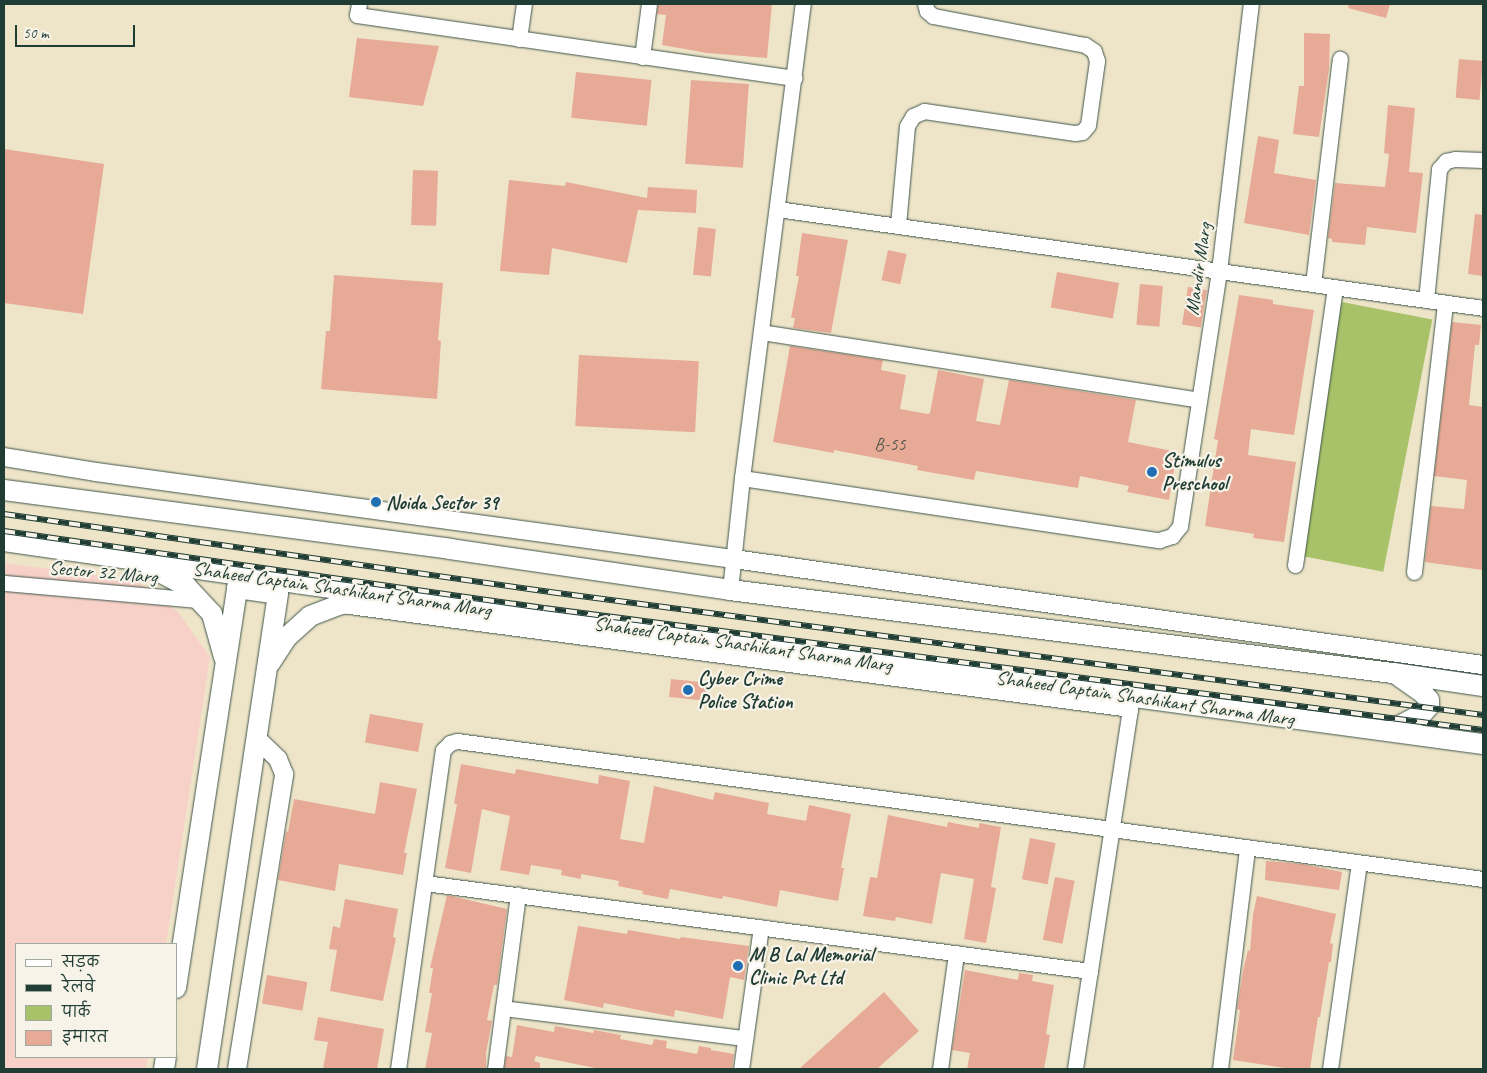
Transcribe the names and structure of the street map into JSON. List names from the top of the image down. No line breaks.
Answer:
{"streets":{"main road":["Shaheed Captain Shashikant Sharma Marg"],"street":["Mandir Marg","Sector 32 Marg"]},"places":["Stimulus Preschool","Noida Sector 39","Cyber Crime Police Station","M B Lal Memorial Clinic Pvt Ltd"],"house_numbers":["B-55"],"legend":["सड़क","रेलवे","पार्क","इमारत"],"scale_bar":"50 m"}
